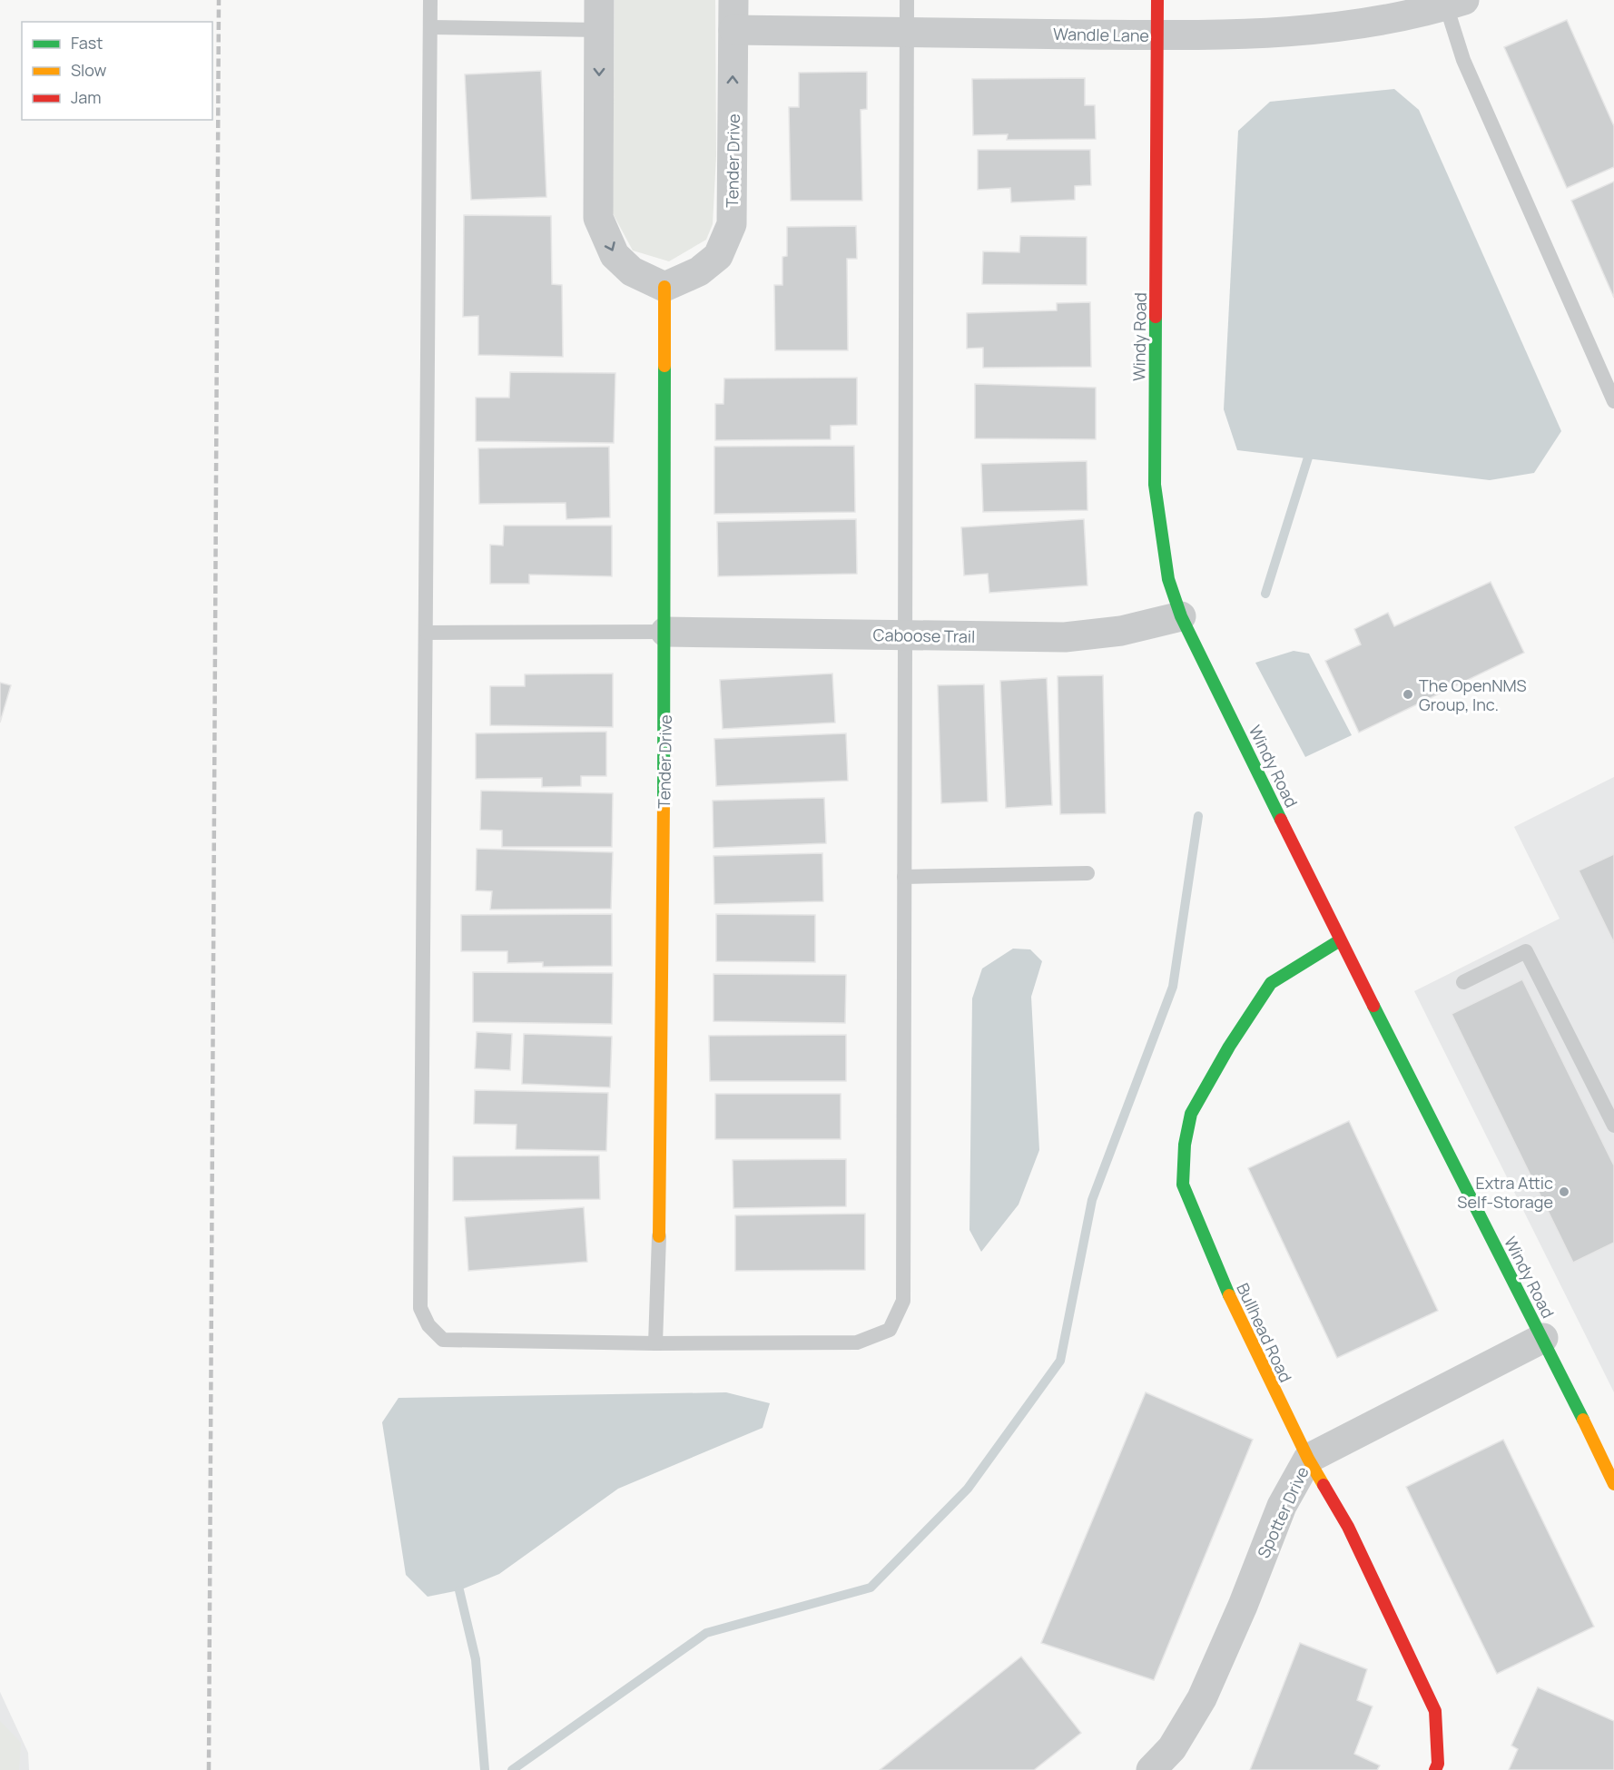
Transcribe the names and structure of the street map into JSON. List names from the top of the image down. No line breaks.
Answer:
{"streets":{"street":["Wandle Lane","Tender Drive","Windy Road","Caboose Trail","Bullhead Road","Spotter Drive"]},"crossings":[["Wandle Lane","Tender Drive"],["Wandle Lane","Windy Road"],["Tender Drive","Caboose Trail"],["Windy Road","Caboose Trail"],["Windy Road","Bullhead Road"],["Windy Road","Spotter Drive"],["Bullhead Road","Spotter Drive"]],"places":["The OpenNMS Group, Inc.","Extra Attic Self-Storage"],"legend":["Fast","Slow","Jam"]}
